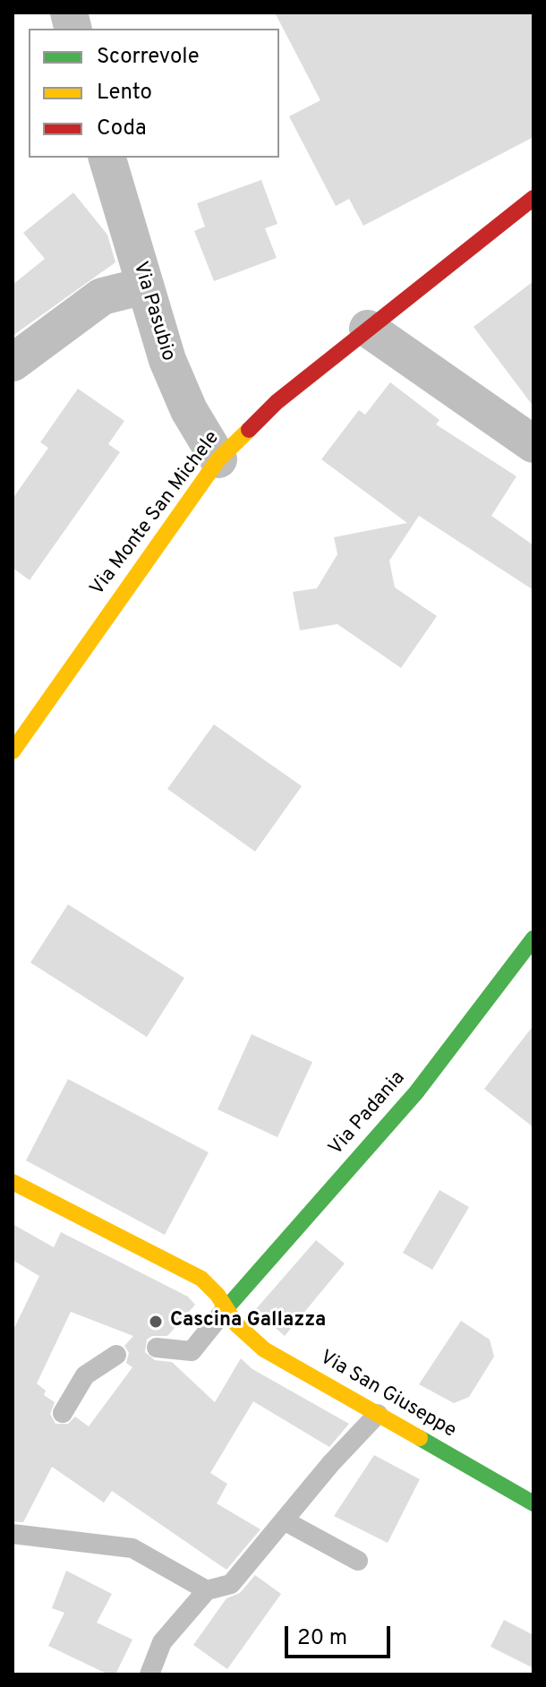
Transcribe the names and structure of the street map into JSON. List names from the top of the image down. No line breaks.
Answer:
{"streets":{"street":["Via Pasubio","Via Monte San Michele","Via Padania","Via San Giuseppe"]},"crossings":[["Via Pasubio","Via Monte San Michele"],["Via Padania","Via San Giuseppe"]],"places":["Cascina Gallazza"],"legend":["Scorrevole","Lento","Coda"],"scale_bar":"20 m"}
